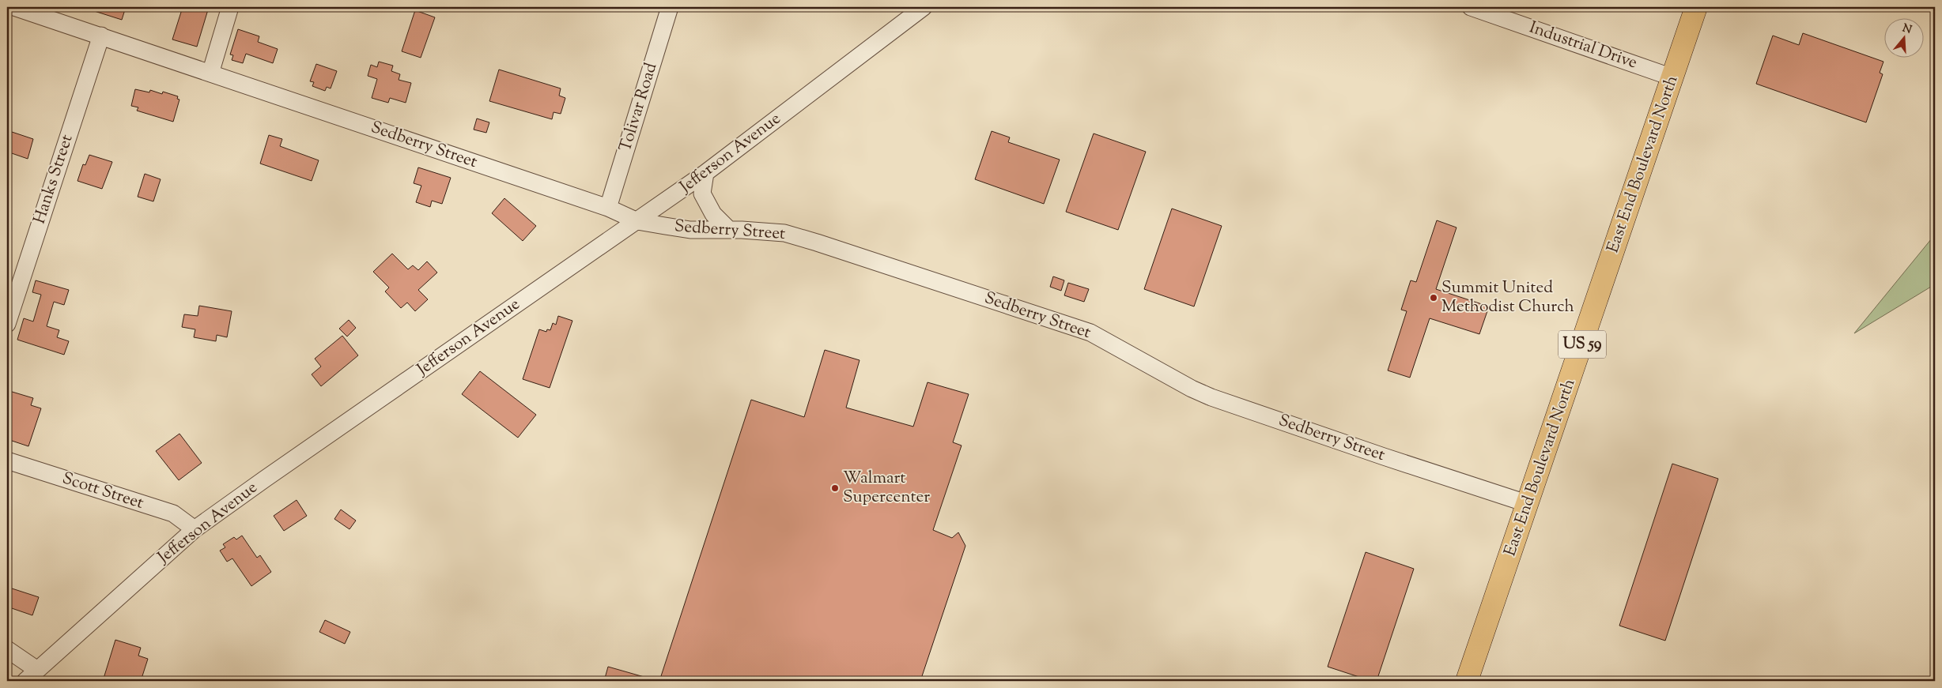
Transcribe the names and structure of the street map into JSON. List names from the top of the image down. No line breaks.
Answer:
{"streets":{"highway":["East End Boulevard North","US 59"],"street":["Industrial Drive","Tolivar Road","Sedberry Street","Jefferson Avenue","Hanks Street","Scott Street"]},"crossings":[["Industrial Drive","East End Boulevard North"],["Tolivar Road","Sedberry Street"],["Sedberry Street","Jefferson Avenue"],["Sedberry Street","East End Boulevard North"],["Sedberry Street","Hanks Street"],["Jefferson Avenue","Scott Street"]],"places":["Summit United Methodist Church","Walmart Supercenter"],"north":"top"}
